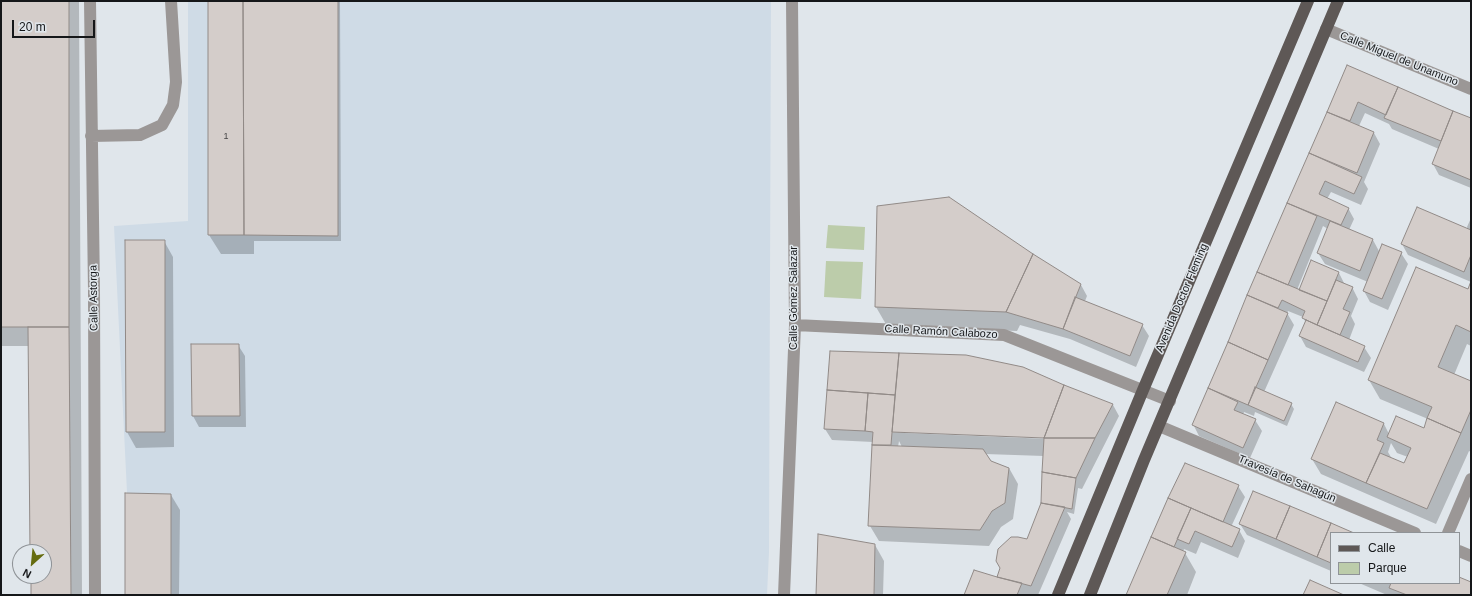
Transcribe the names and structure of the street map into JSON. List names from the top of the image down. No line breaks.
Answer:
{"streets":{"main road":["Avenida Doctor Fleming"],"street":["Calle Miguel de Unamuno","Calle Astorga","Calle Gómez Salazar","Calle Ramón Calabozo","Travesía de Sahagún"]},"crossings":[["Calle Gómez Salazar","Calle Ramón Calabozo"],["Avenida Doctor Fleming","Calle Ramón Calabozo"]],"house_numbers":["1"],"legend":["Calle","Parque"],"scale_bar":"20 m","north":"bottom left"}
